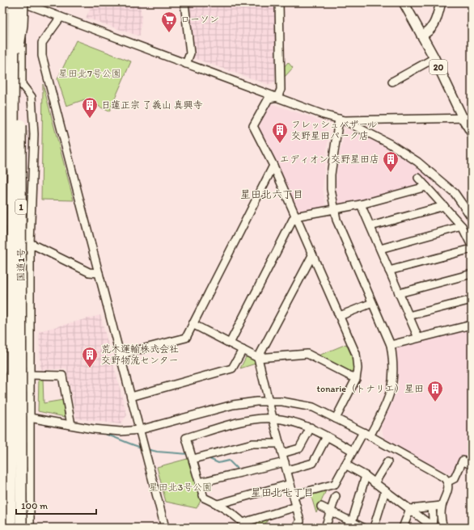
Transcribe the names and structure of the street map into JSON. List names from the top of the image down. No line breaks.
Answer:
{"streets":{"highway":["1","国道1号"],"main road":["20"]},"districts":["星田北六丁目","星田北七丁目"],"parks":["星田北7号公園","星田北3号公園"],"places":{"supermarket":["ローソン"],"building":["日蓮正宗 了義山 真興寺","フレッシュバザール 交野星田パーク店","エディオン 交野星田店","荒木運輸株式会社 交野物流センター","tonarie（トナリエ）星田"]},"scale_bar":"100 m"}
